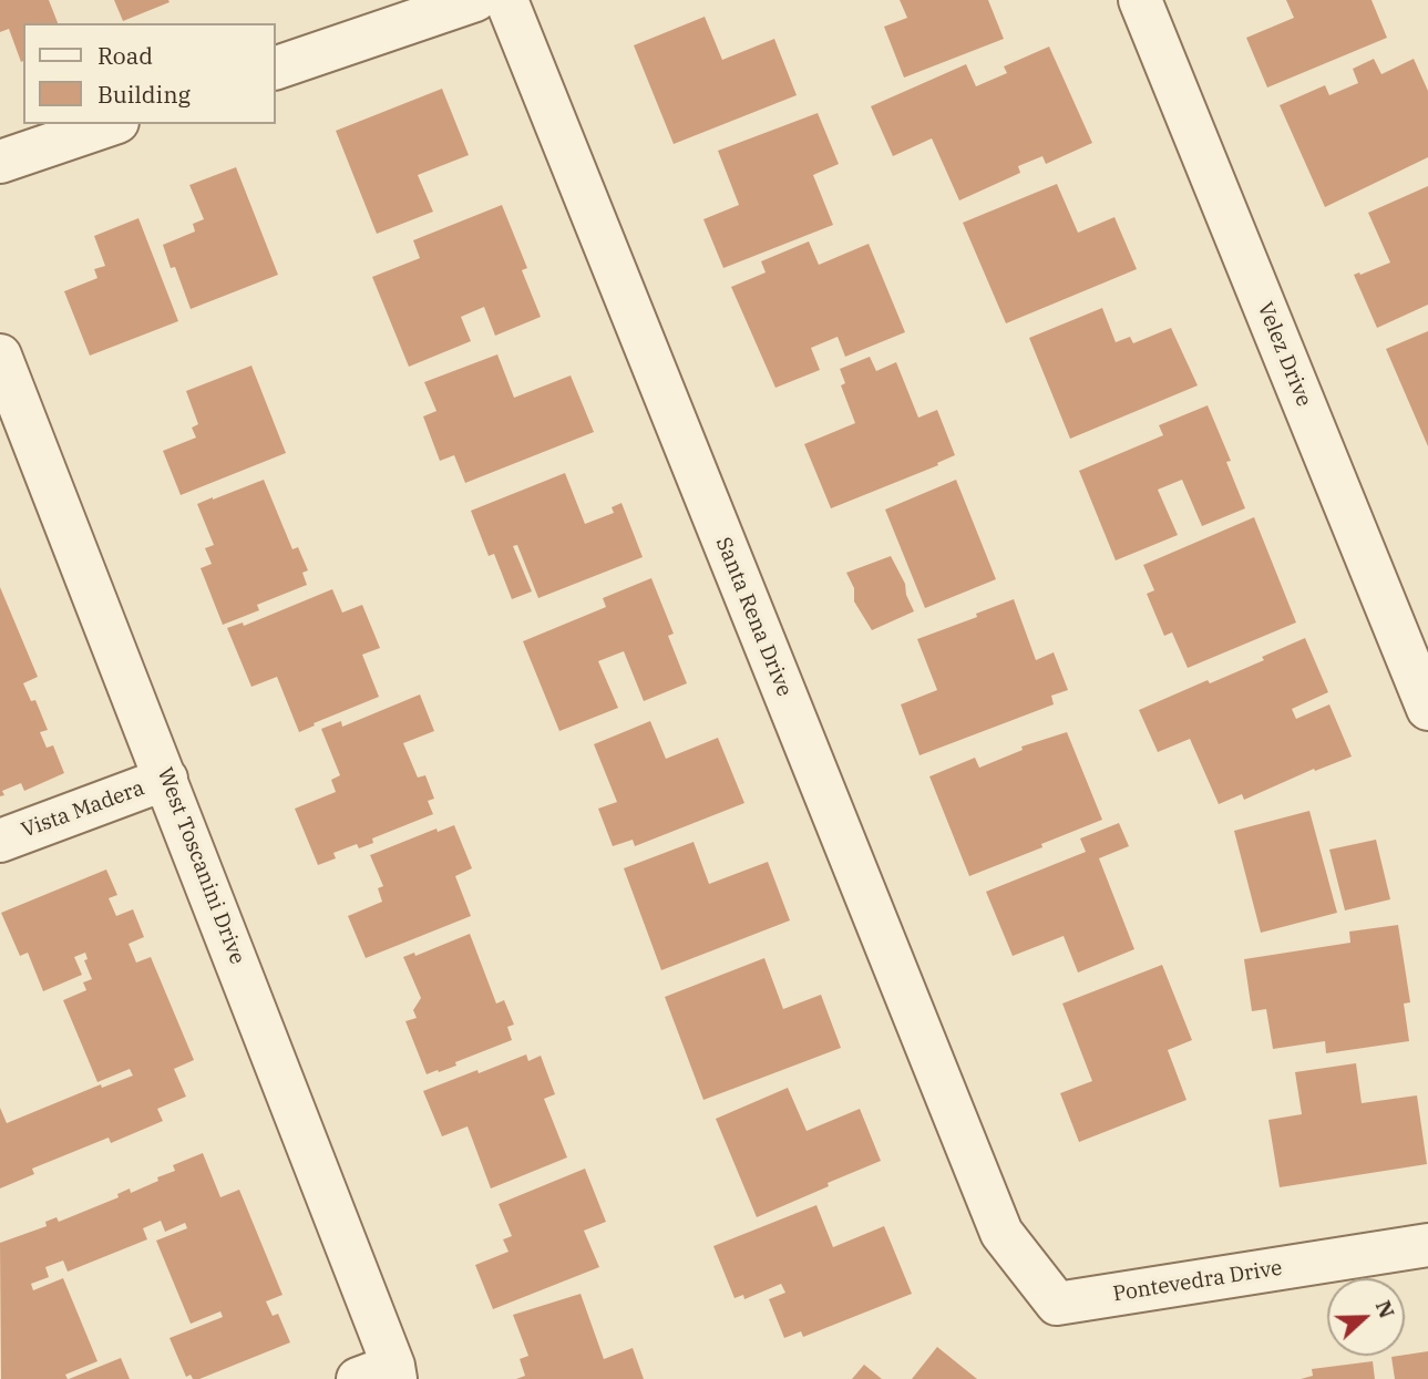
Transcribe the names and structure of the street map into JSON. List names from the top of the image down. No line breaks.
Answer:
{"streets":{"street":["Velez Drive","Santa Rena Drive","Vista Madera","West Toscanini Drive","Pontevedra Drive"]},"crossings":[["Santa Rena Drive","Pontevedra Drive"],["Vista Madera","West Toscanini Drive"]],"legend":["Road","Building"],"north":"right"}
